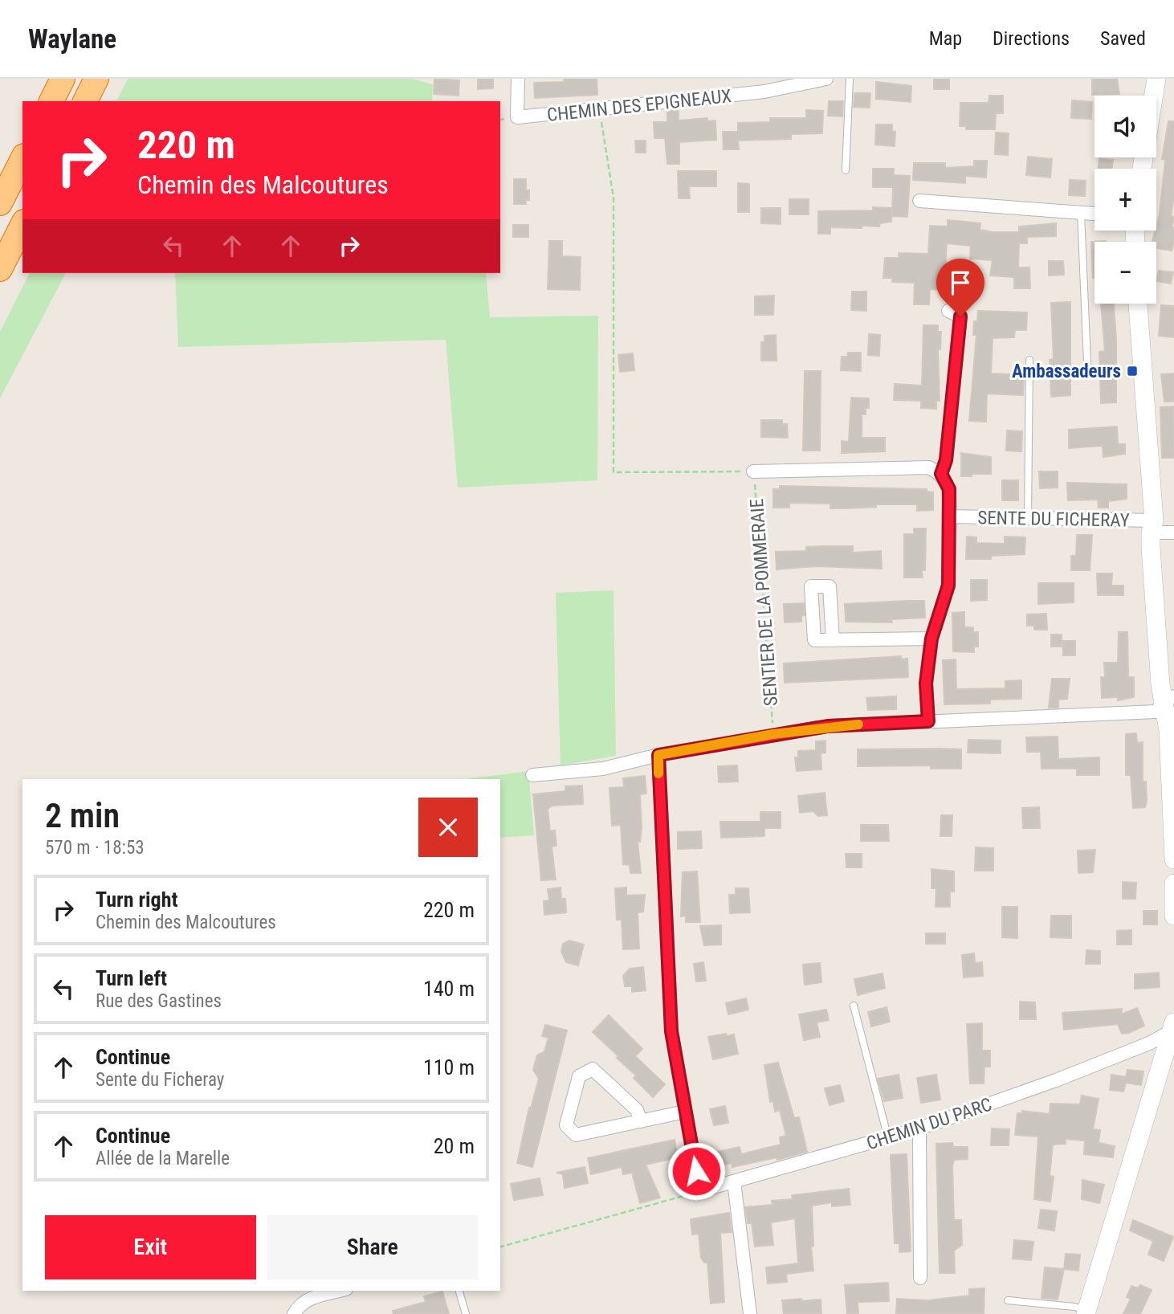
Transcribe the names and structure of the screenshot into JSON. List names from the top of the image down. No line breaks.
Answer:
{"streets":{"street":["CHEMIN DES EPIGNEAUX","SENTE DU FICHERAY","CHEMIN DU PARC"],"path":["SENTIER DE LA POMMERAIE"]},"places":{"transit":["Ambassadeurs"]},"page":{"header":"Waylane","nav":["Map","Directions","Saved"],"map_buttons":["+","−"],"turn":["220 m","Chemin des Malcoutures"],"heading":["2 min","570 m · 18:53"],"list":[{"name":"Turn right","note":"Chemin des Malcoutures","value":"220 m"},{"name":"Turn left","note":"Rue des Gastines","value":"140 m"},{"name":"Continue","note":"Sente du Ficheray","value":"110 m"},{"name":"Continue","note":"Allée de la Marelle","value":"20 m"}],"buttons":["Exit","Share"]}}
